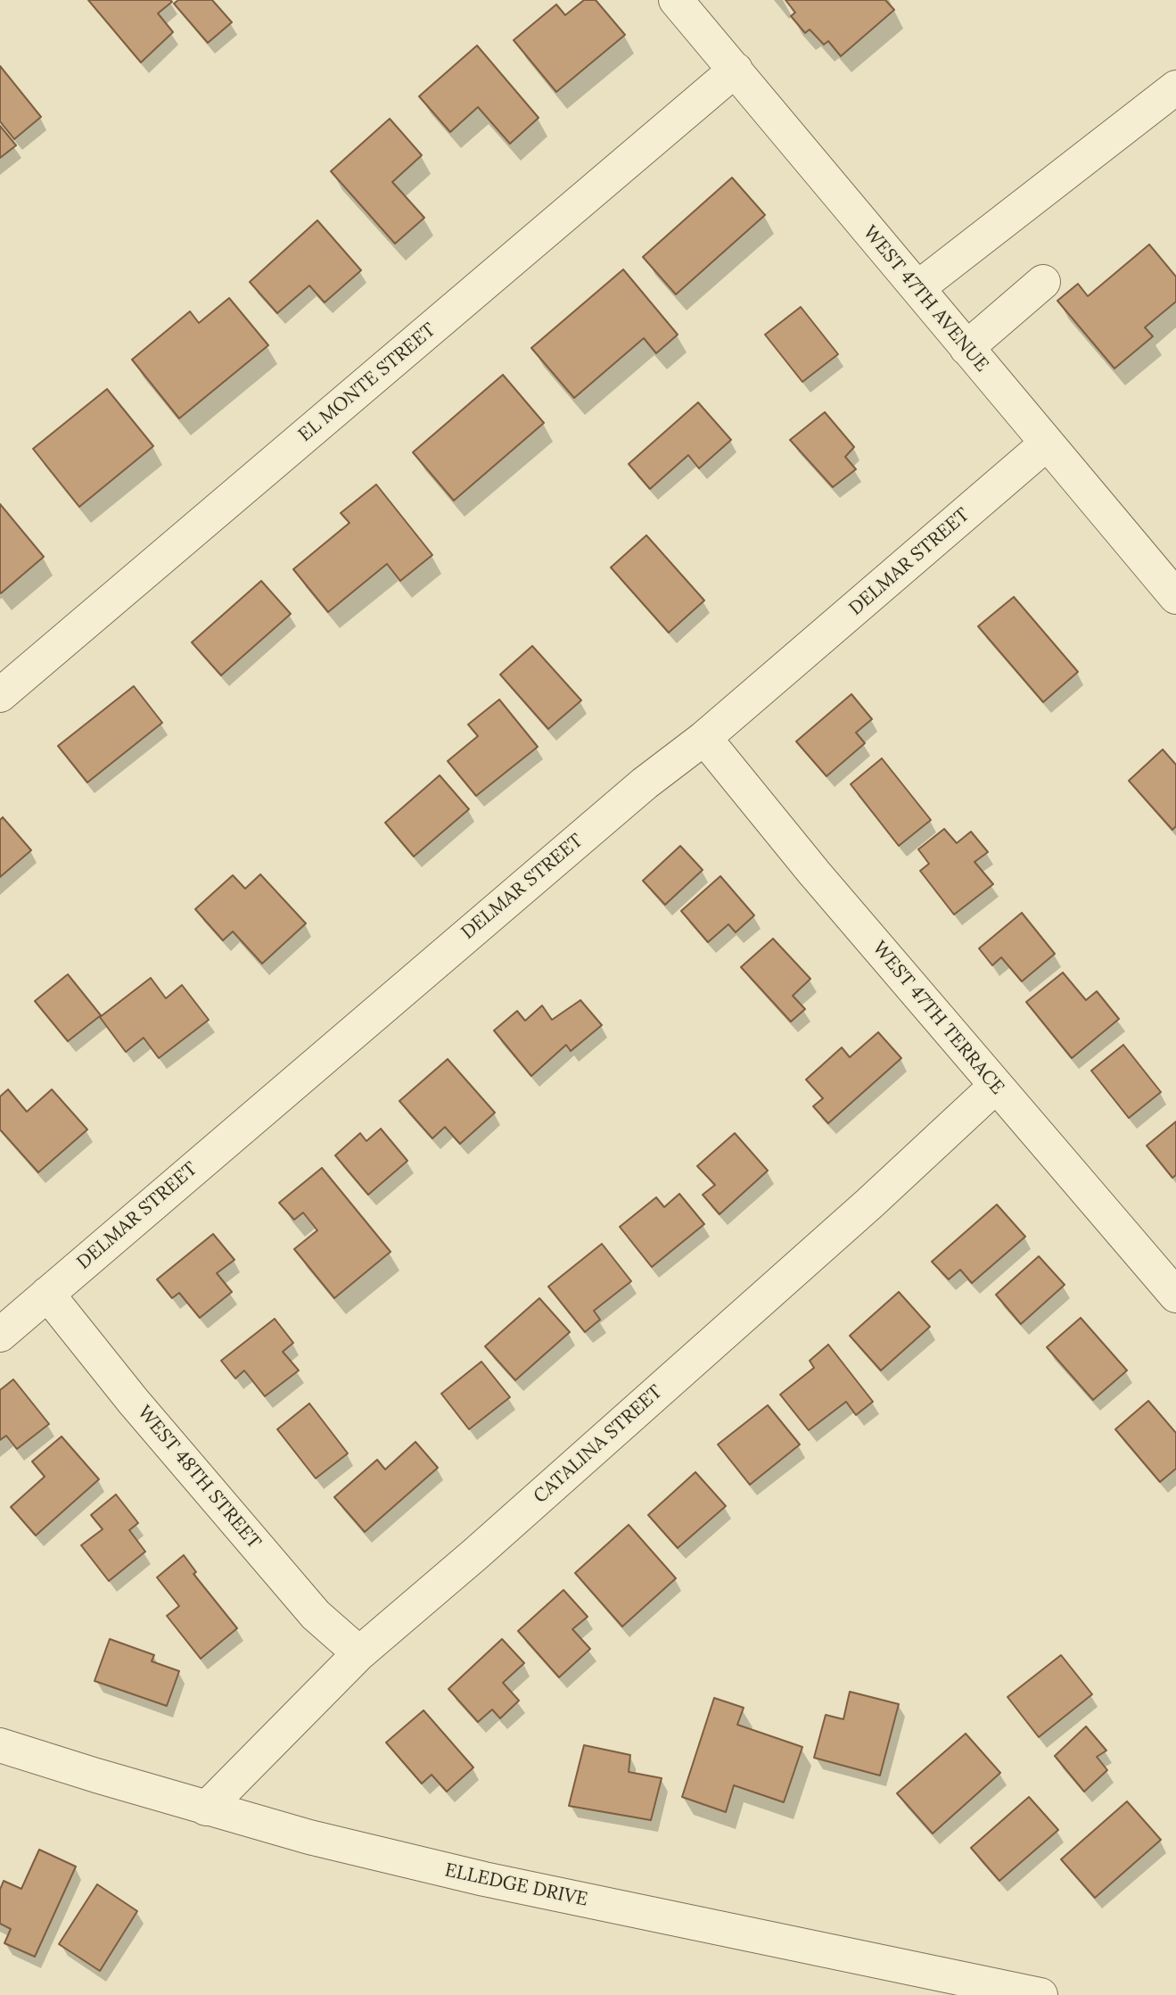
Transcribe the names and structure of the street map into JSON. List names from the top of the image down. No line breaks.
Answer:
{"streets":{"street":["WEST 47TH AVENUE","EL MONTE STREET","DELMAR STREET","WEST 47TH TERRACE","CATALINA STREET","WEST 48TH STREET","ELLEDGE DRIVE"]},"crossings":[["WEST 47TH AVENUE","EL MONTE STREET"],["WEST 47TH AVENUE","DELMAR STREET"],["DELMAR STREET","WEST 47TH TERRACE"],["DELMAR STREET","WEST 48TH STREET"],["WEST 47TH TERRACE","CATALINA STREET"],["CATALINA STREET","WEST 48TH STREET"],["CATALINA STREET","ELLEDGE DRIVE"]]}
